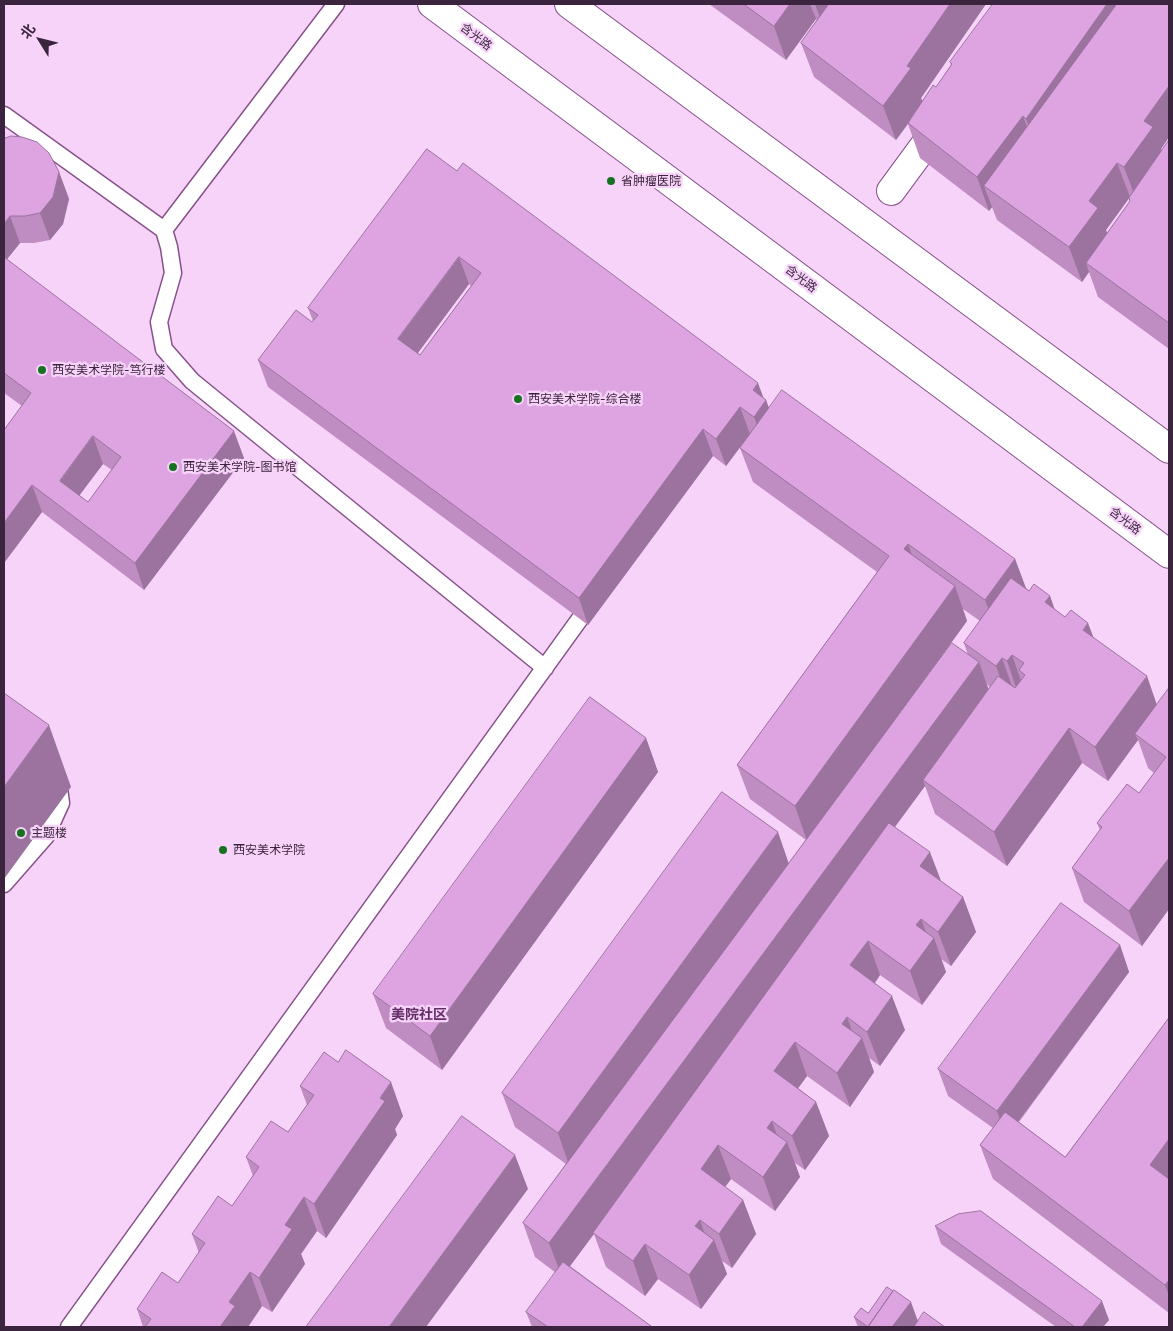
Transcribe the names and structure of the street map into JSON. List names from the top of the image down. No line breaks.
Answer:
{"streets":{"main road":["含光路"]},"districts":["美院社区"],"places":["省肿瘤医院","西安美术学院-笃行楼","西安美术学院-综合楼","西安美术学院-图书馆","主题楼","西安美术学院"],"north":"top left"}
